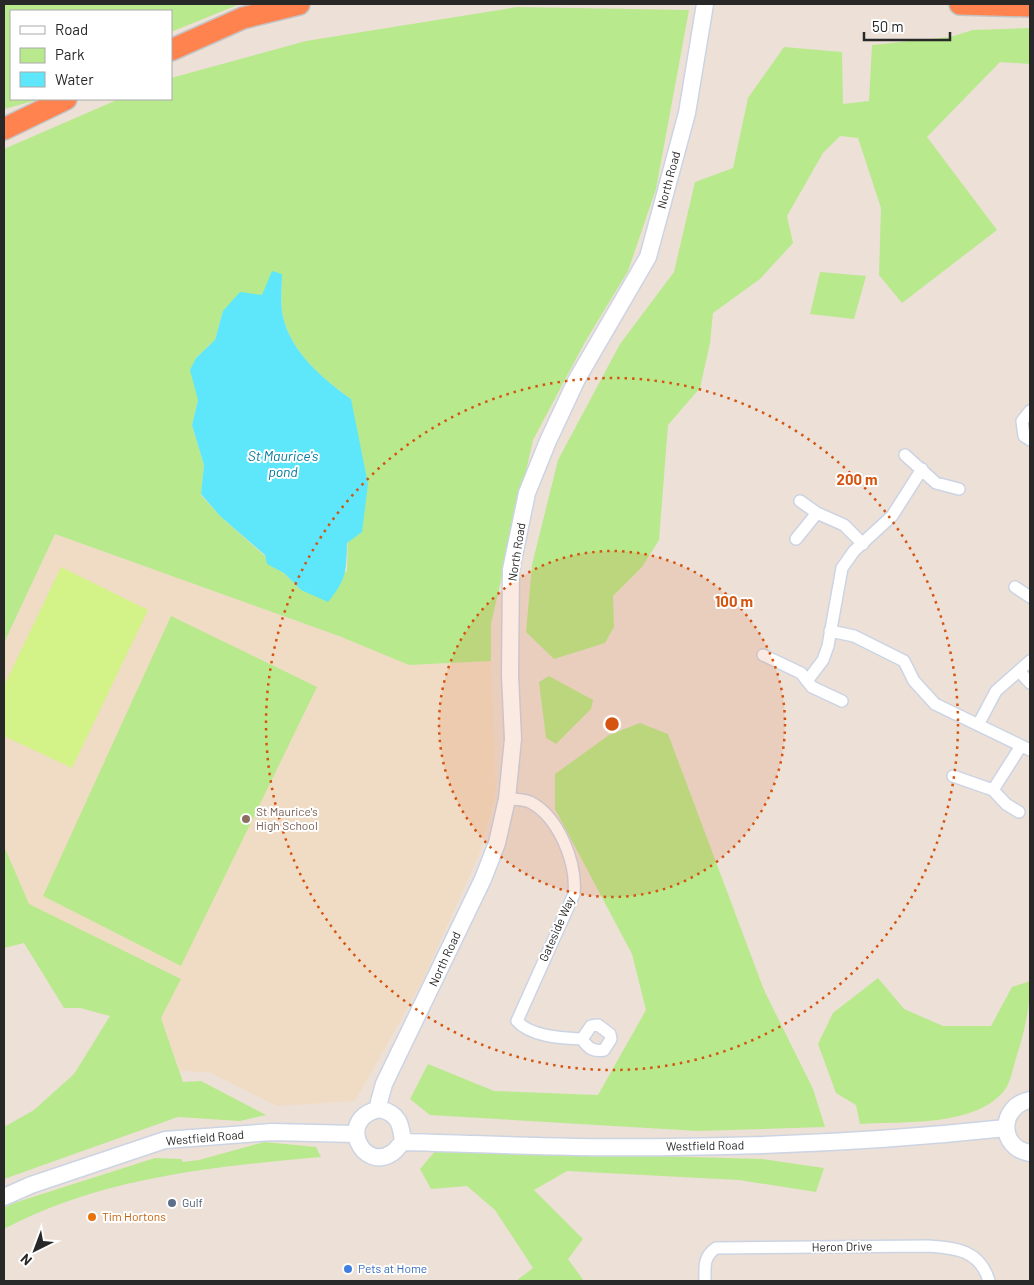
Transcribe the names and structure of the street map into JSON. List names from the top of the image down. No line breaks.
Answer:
{"streets":{"main road":["North Road","Westfield Road"],"street":["Gateside Way","Heron Drive"]},"crossings":[["North Road","Gateside Way"],["North Road","Westfield Road"]],"water":["St Maurice's pond"],"places":["St Maurice's High School","Gulf","Tim Hortons","Pets at Home"],"legend":["Road","Park","Water"],"scale_bar":"50 m","north":"bottom left","rings":["200 m","100 m"]}
